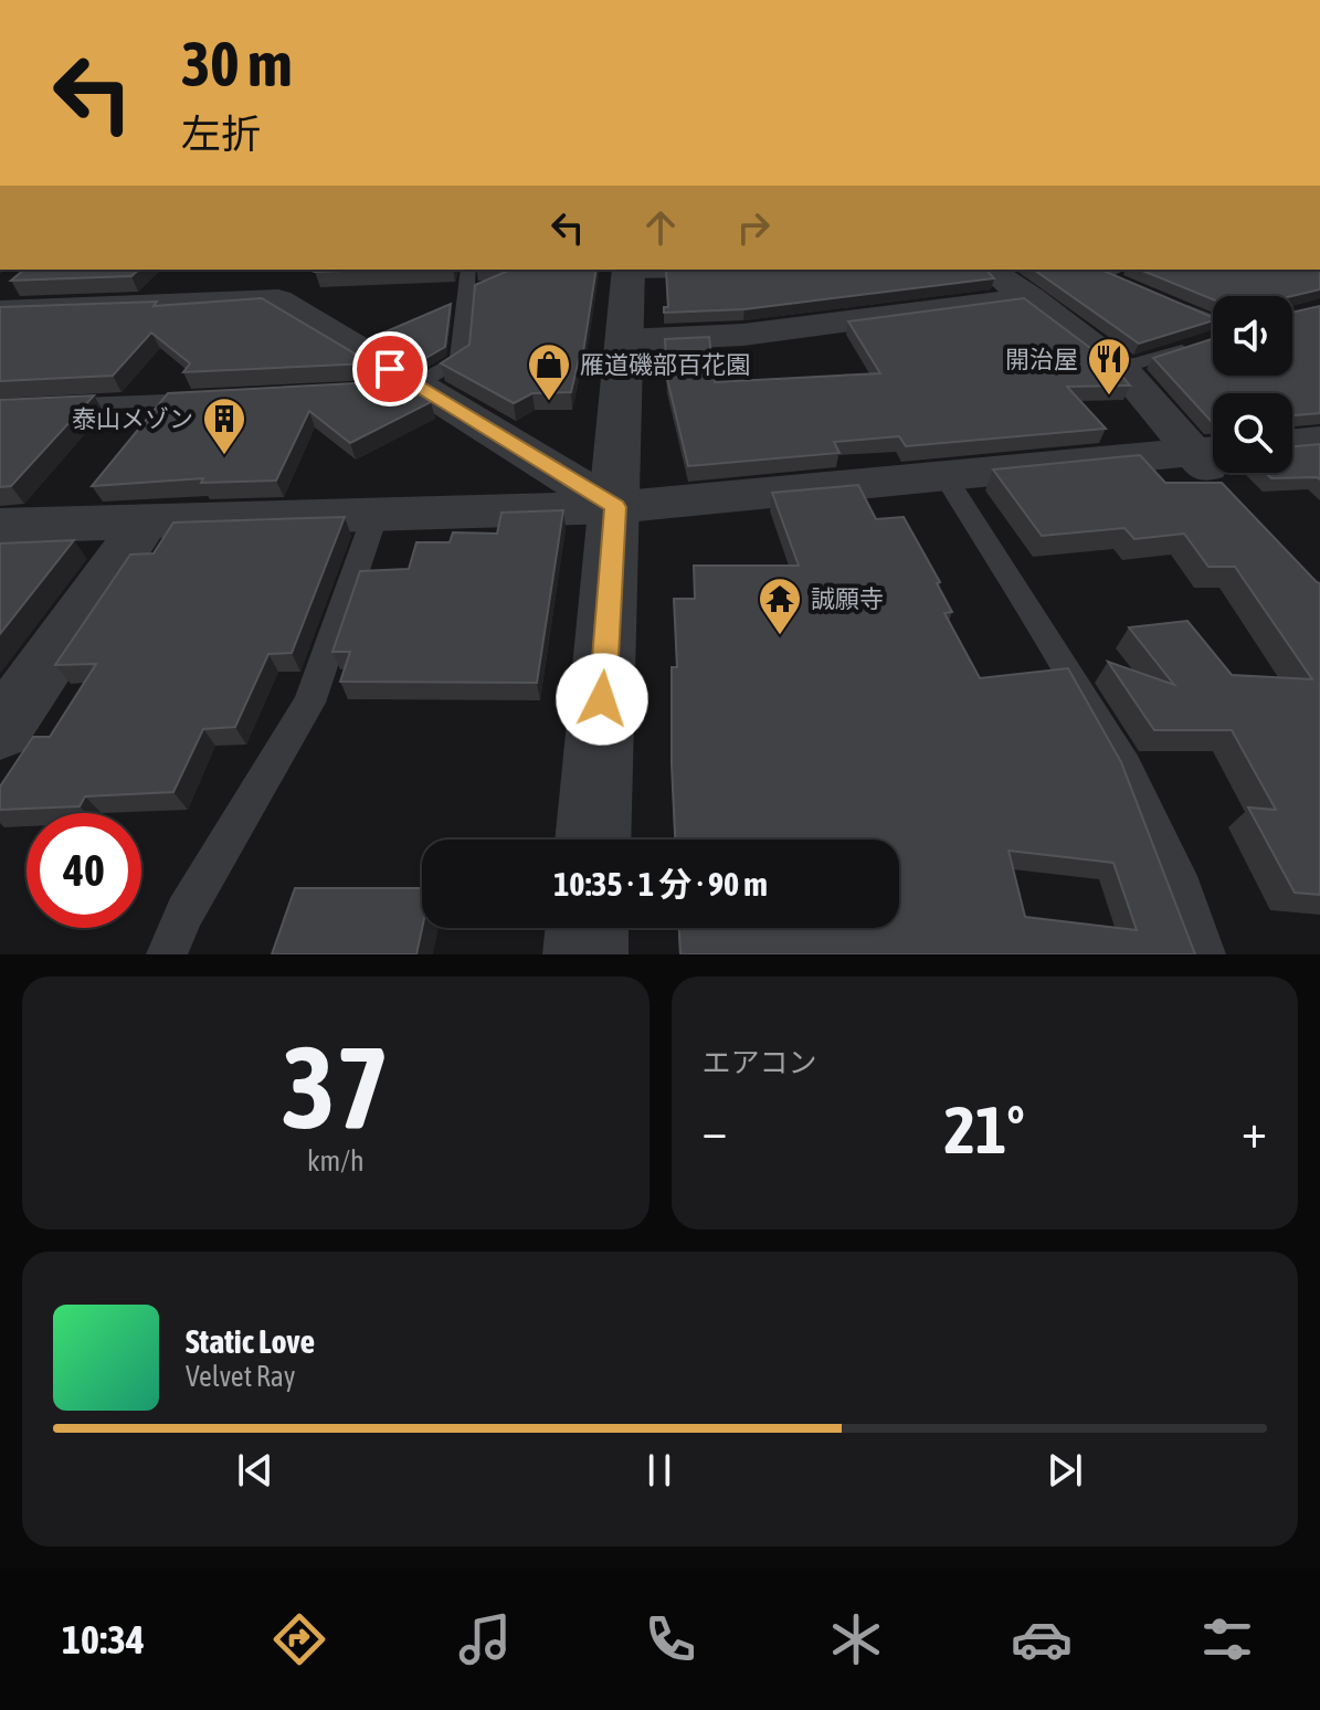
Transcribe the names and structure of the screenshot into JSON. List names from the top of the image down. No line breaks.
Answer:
{"places":{"restaurant":["開治屋"],"shop":["雁道磯部百花園"],"building":["泰山メゾン"],"temple":["誠願寺"]},"page":{"turn":["30 m","左折"],"limit":"40","trip":"10:35 · 1 分 · 90 m","tile":[["37","km/h"],"エアコン"],"heat":["−","21°","+"],"song":["Static Love","Velvet Ray"],"tabs":"10:34"}}
